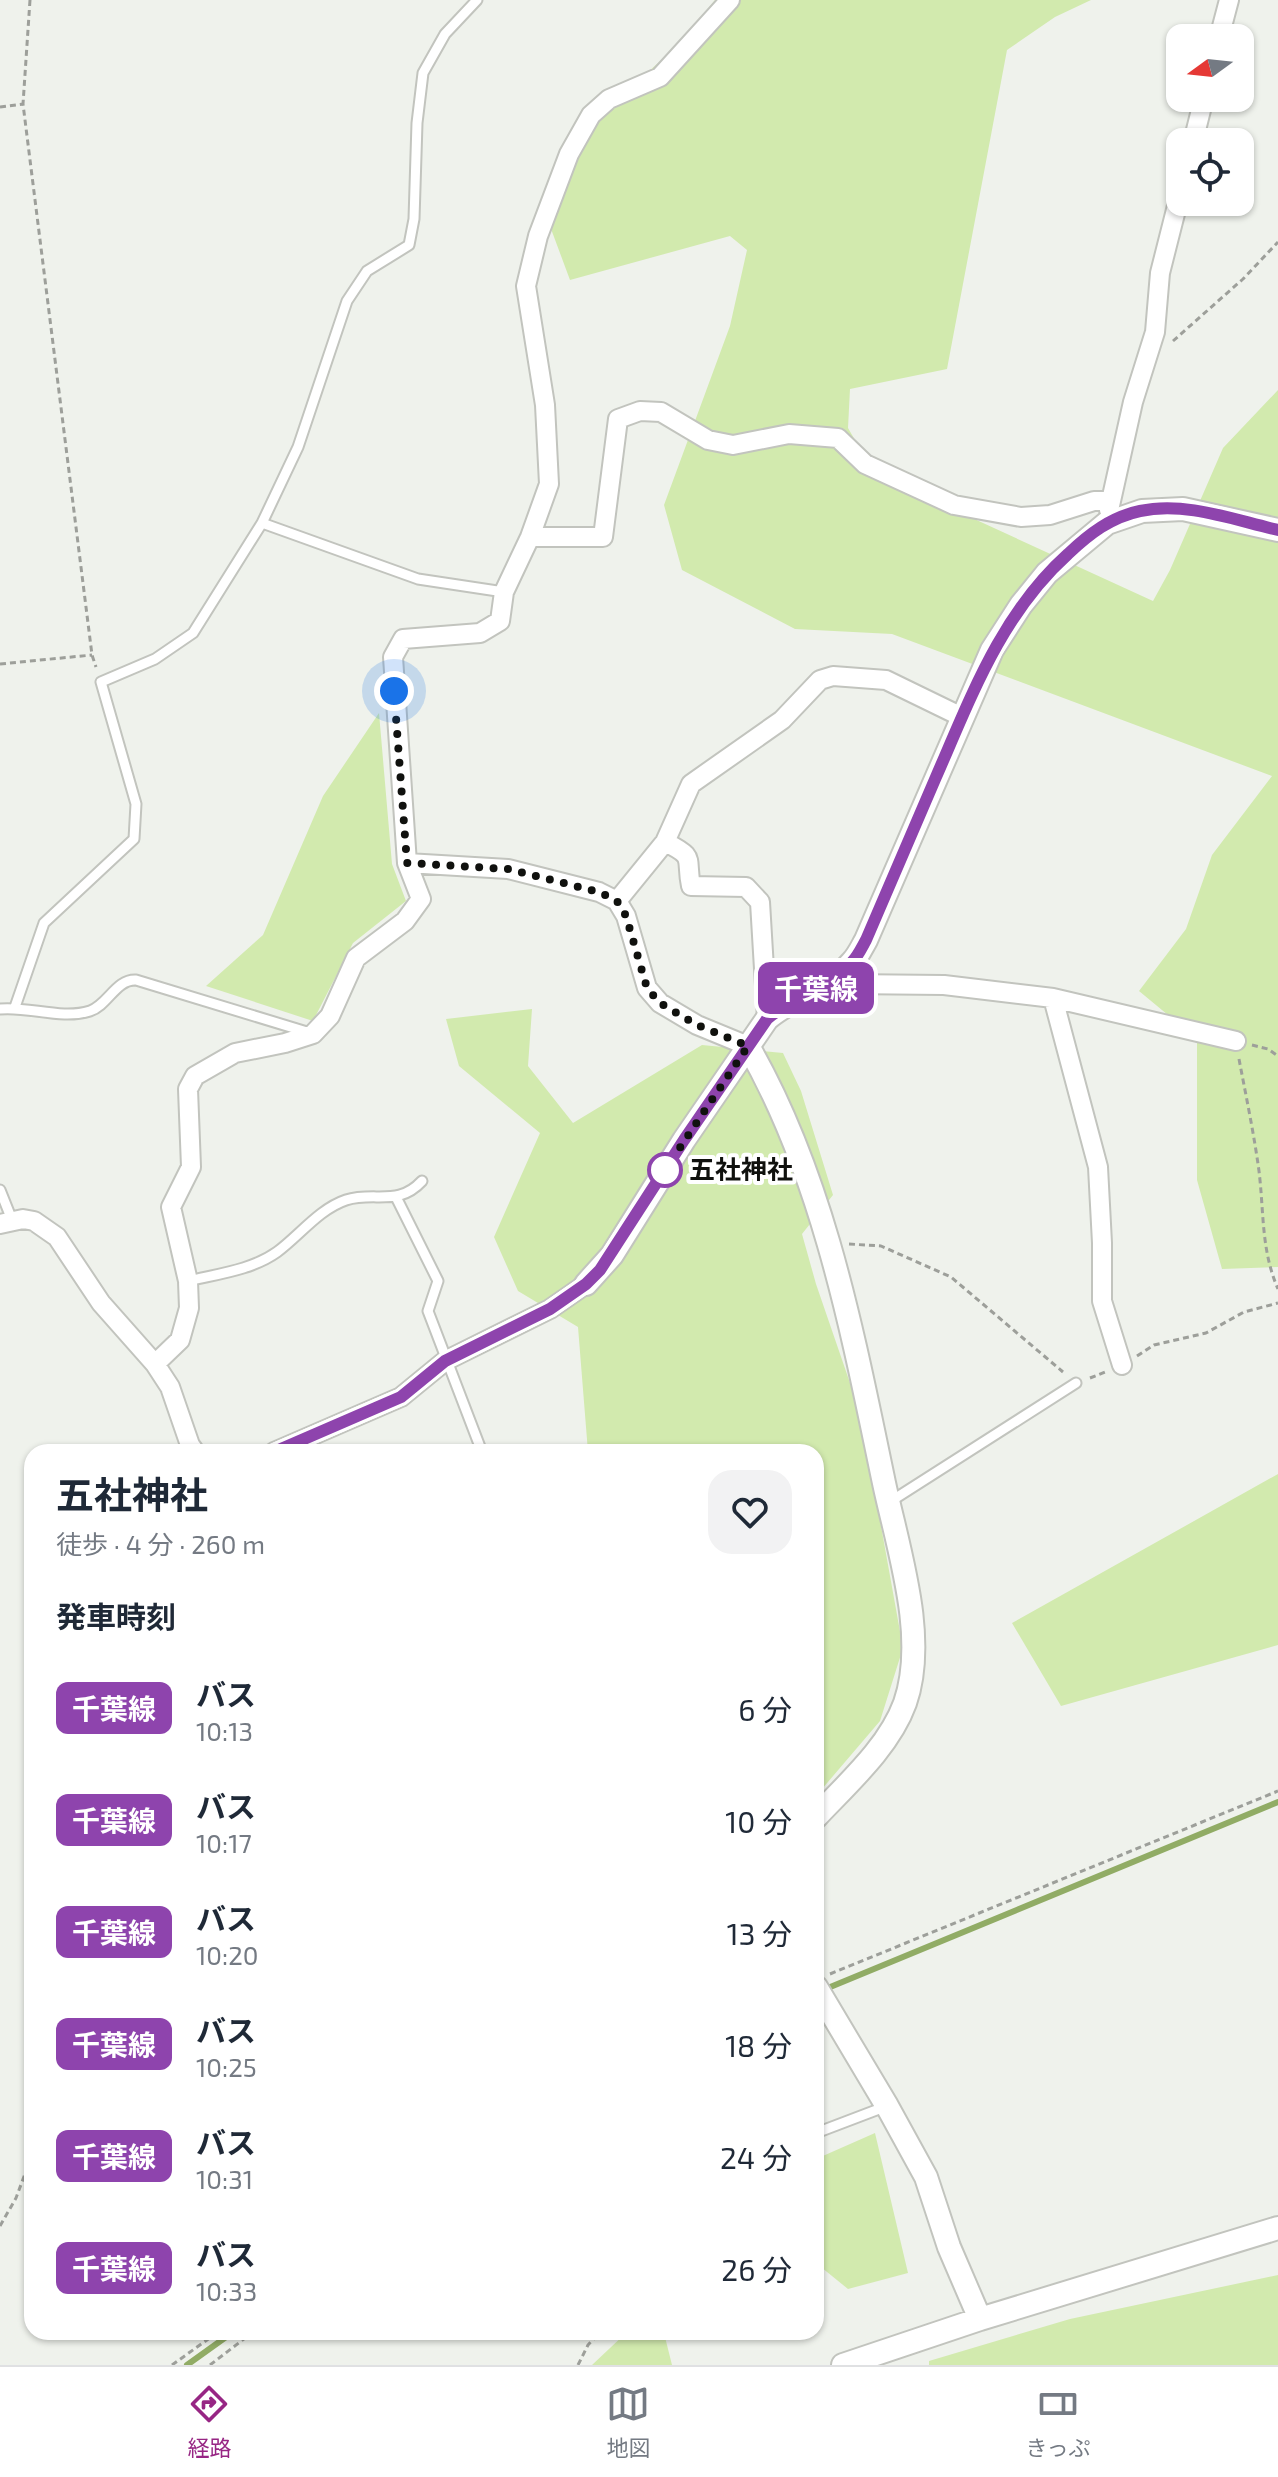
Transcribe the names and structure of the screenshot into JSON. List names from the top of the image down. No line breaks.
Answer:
{"places":["五社神社"],"lines":["bus line 千葉線"],"north":"left","page":{"on_map":"千葉線","heading":[["五社神社","徒歩 · 4 分 · 260 m"],"発車時刻"],"list":[{"mark":"千葉線","name":"バス","note":"10:13","value":"6 分"},{"mark":"千葉線","name":"バス","note":"10:17","value":"10 分"},{"mark":"千葉線","name":"バス","note":"10:20","value":"13 分"},{"mark":"千葉線","name":"バス","note":"10:25","value":"18 分"},{"mark":"千葉線","name":"バス","note":"10:31","value":"24 分"},{"mark":"千葉線","name":"バス","note":"10:33","value":"26 分"}],"tabs":["経路","地図","きっぷ"]}}
